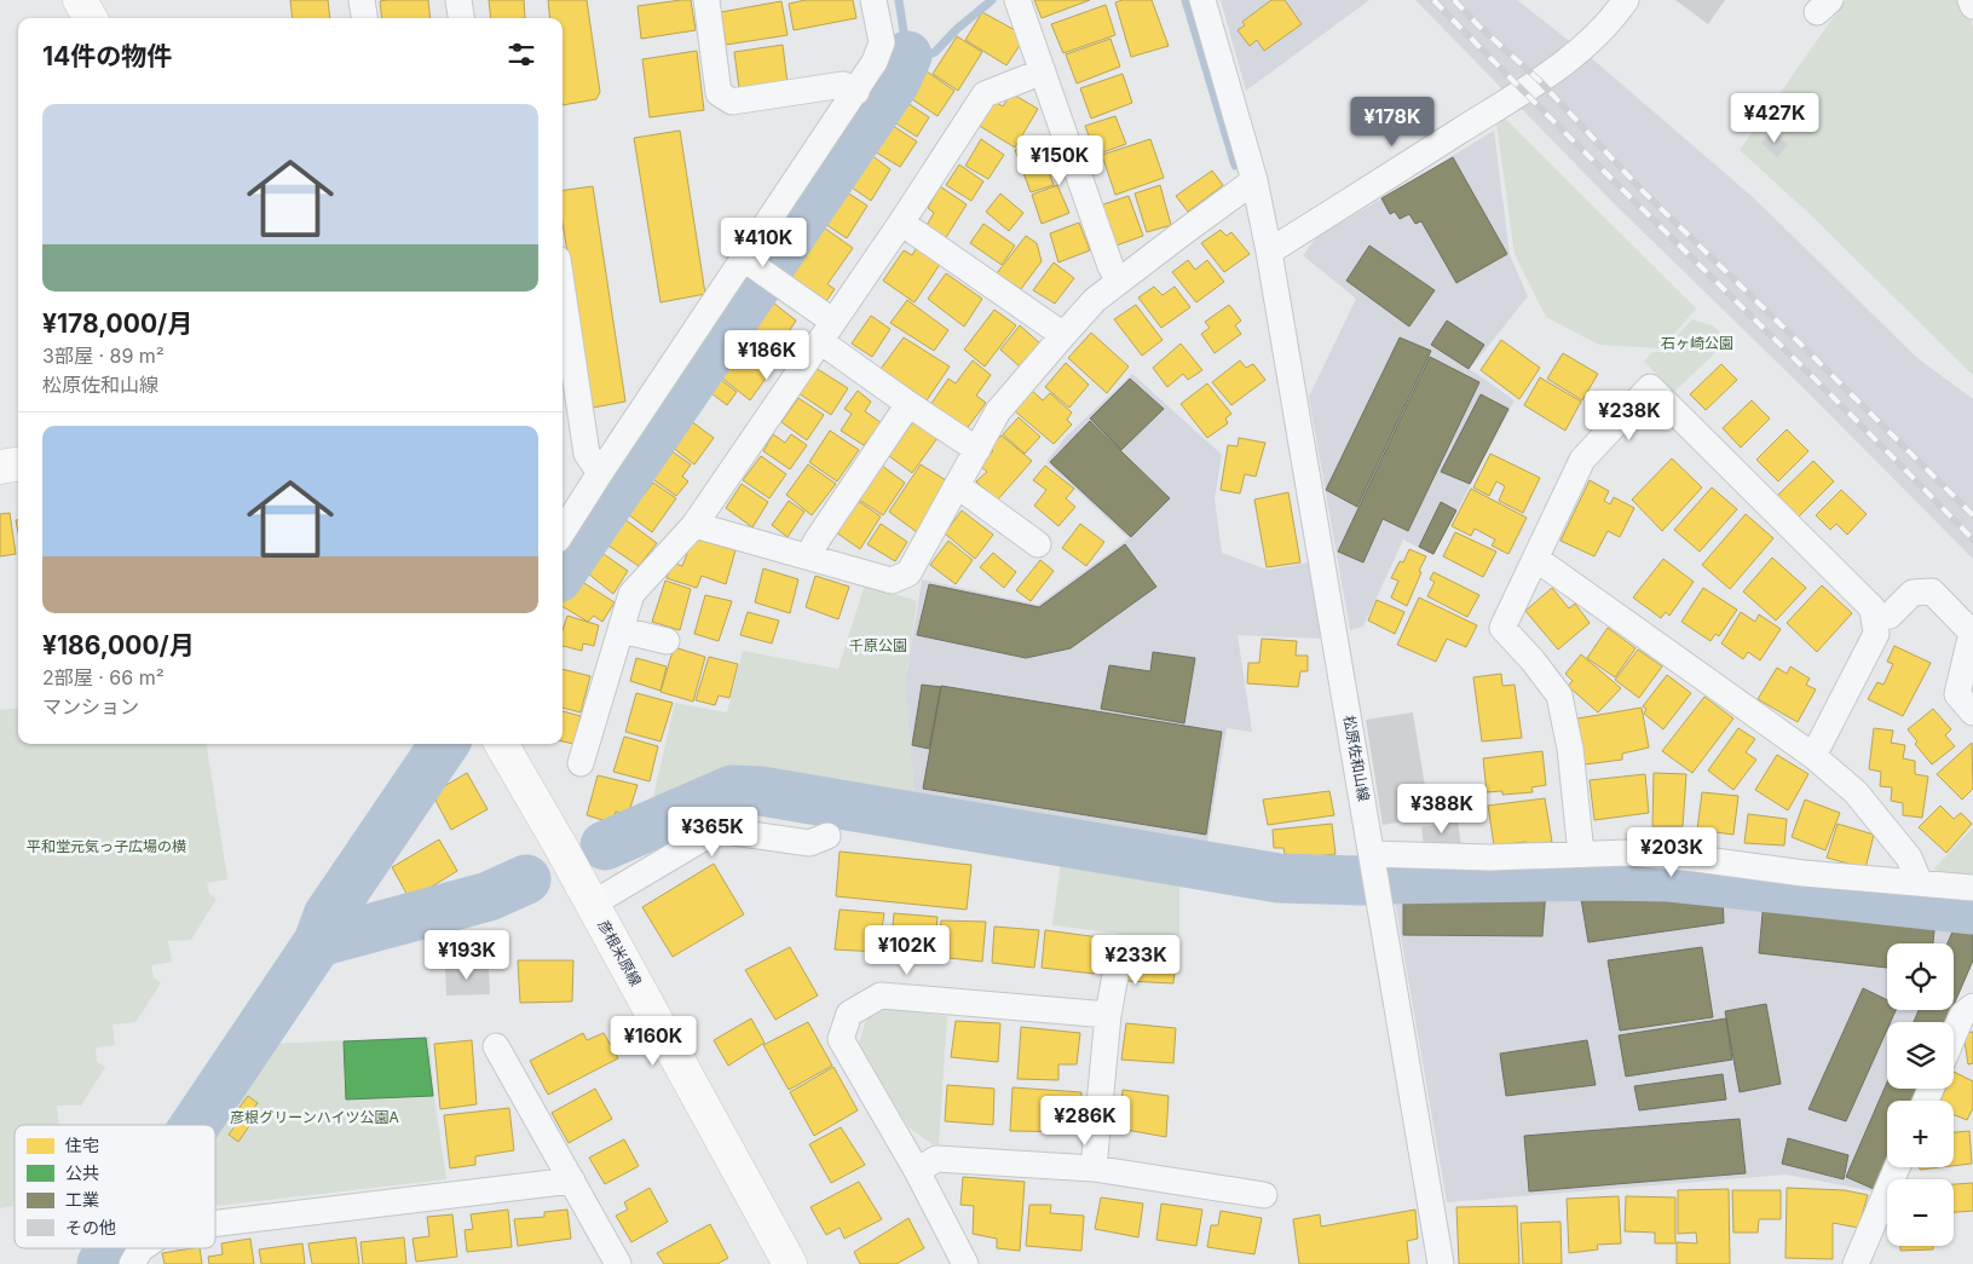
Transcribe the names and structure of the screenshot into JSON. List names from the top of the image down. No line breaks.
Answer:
{"streets":{"main road":["彦根米原線"],"street":["松原佐和山線"]},"parks":["石ヶ崎公園","千原公園","平和堂元気っ子広場の横","彦根グリーンハイツ公園A"],"legend":["住宅","公共","工業","その他"],"page":{"heading":"14件の物件","list":[{"name":"¥178,000/月","note":"3部屋 · 89 m² · 松原佐和山線"},{"name":"¥186,000/月","note":"2部屋 · 66 m² · マンション"}],"price":["¥427K","¥178K","¥150K","¥410K","¥186K","¥238K","¥388K","¥365K","¥203K","¥102K","¥193K","¥233K","¥160K","¥286K"],"map_buttons":["+","−"]}}
